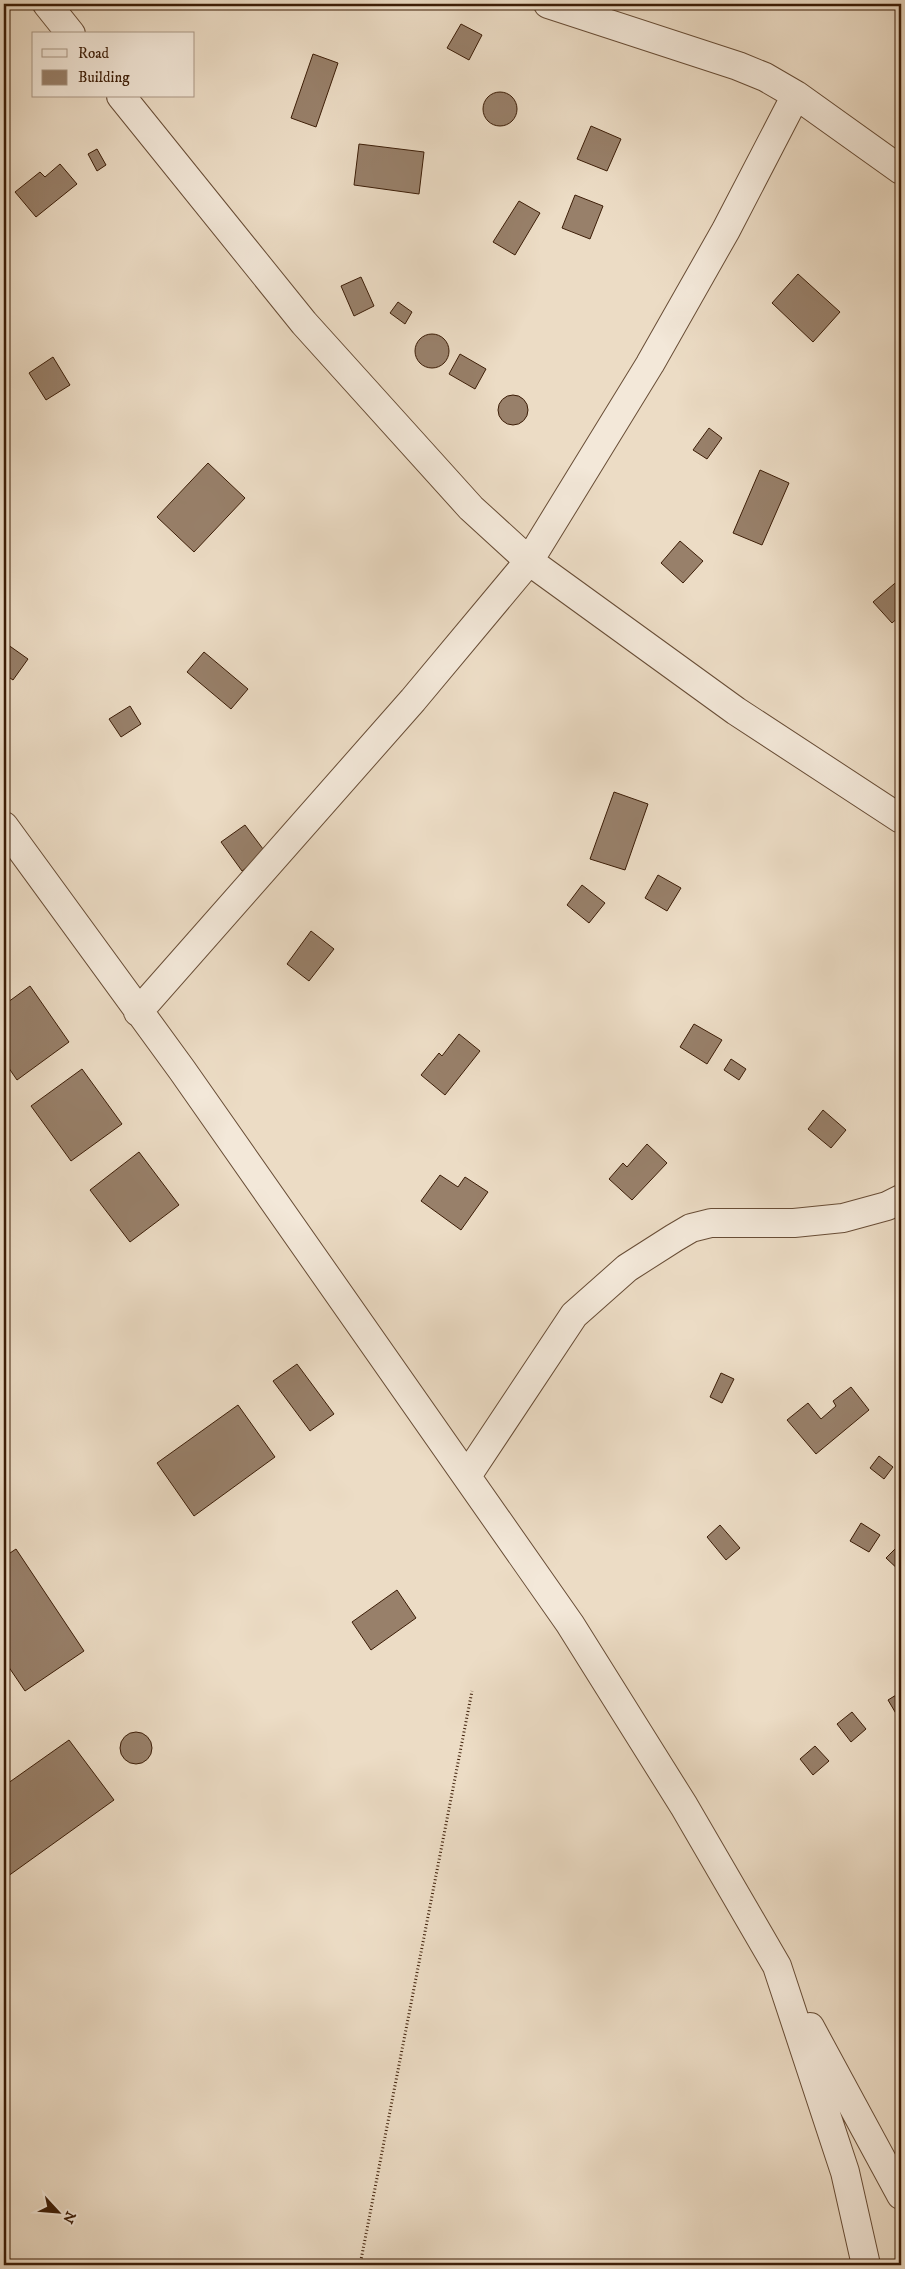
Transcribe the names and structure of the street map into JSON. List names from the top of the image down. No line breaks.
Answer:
{"legend":["Road","Building"],"north":"bottom right"}
